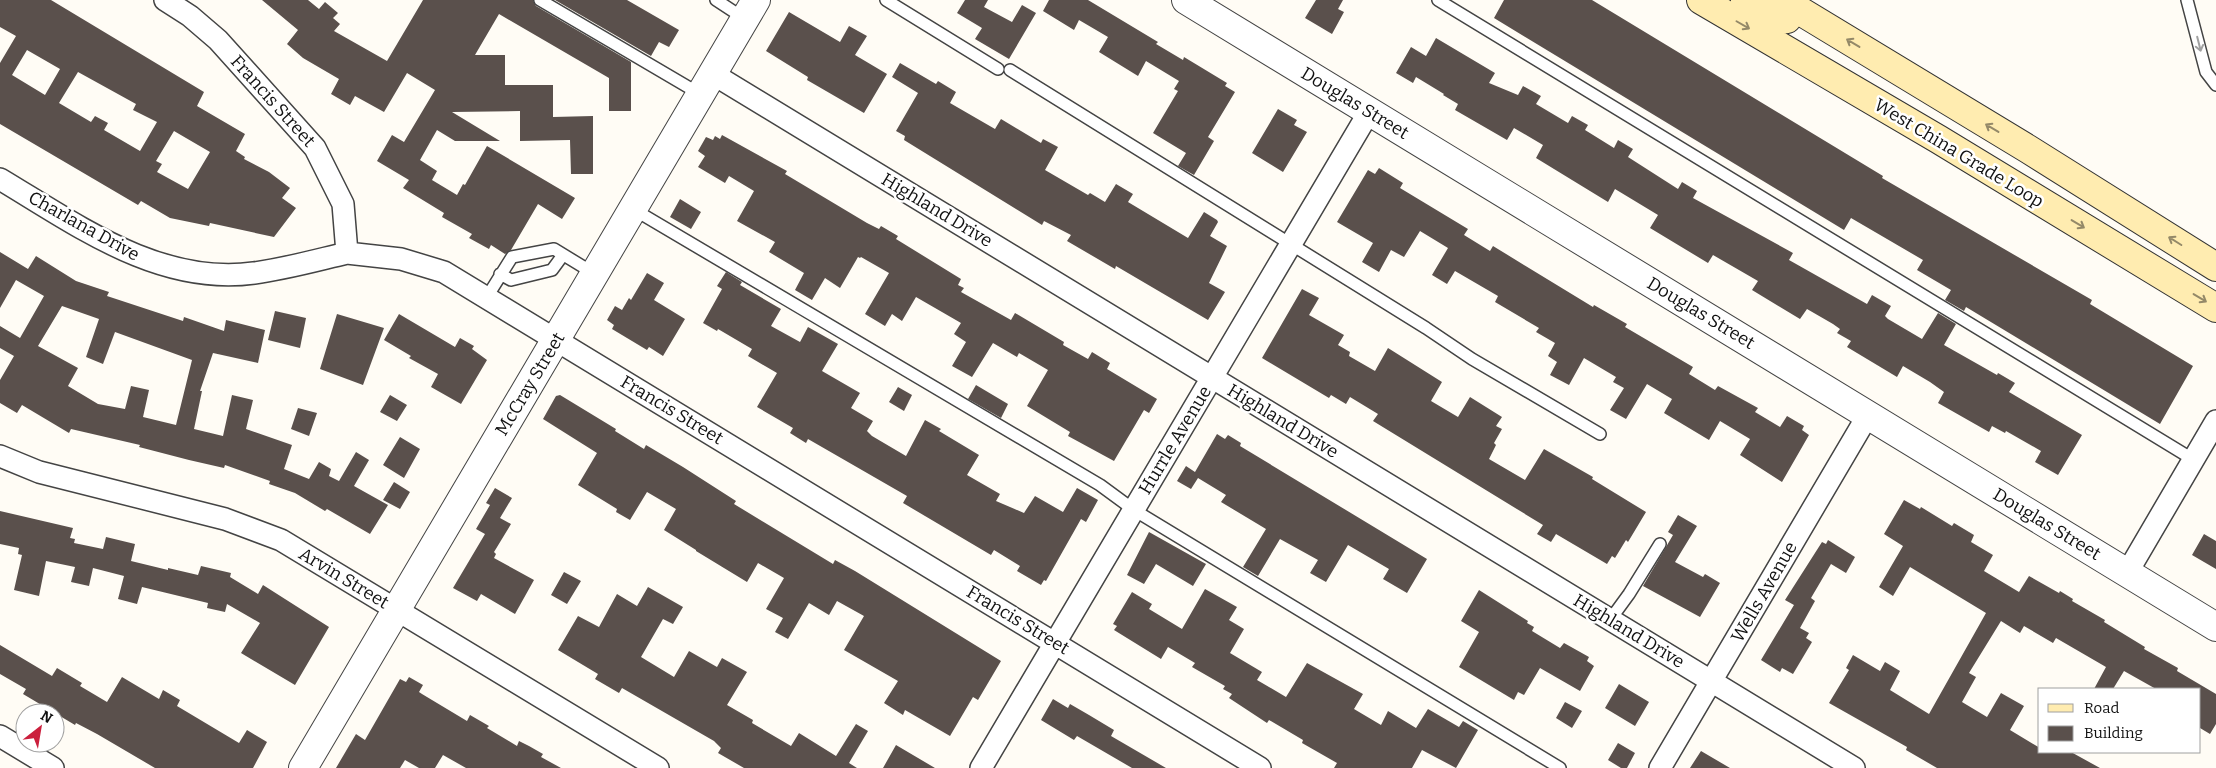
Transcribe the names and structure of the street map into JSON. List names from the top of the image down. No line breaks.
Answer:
{"streets":{"main road":["West China Grade Loop"],"street":["Francis Street","Douglas Street","Highland Drive","Charlana Drive","McCray Street","Hurrle Avenue","Arvin Street","Wells Avenue"]},"crossings":[["Francis Street","Charlana Drive"],["Francis Street","McCray Street"],["Francis Street","Hurrle Avenue"],["Douglas Street","Hurrle Avenue"],["Douglas Street","Wells Avenue"],["Highland Drive","McCray Street"],["Highland Drive","Hurrle Avenue"],["Highland Drive","Wells Avenue"],["McCray Street","Arvin Street"]],"legend":["Road","Building"],"north":"top right"}
